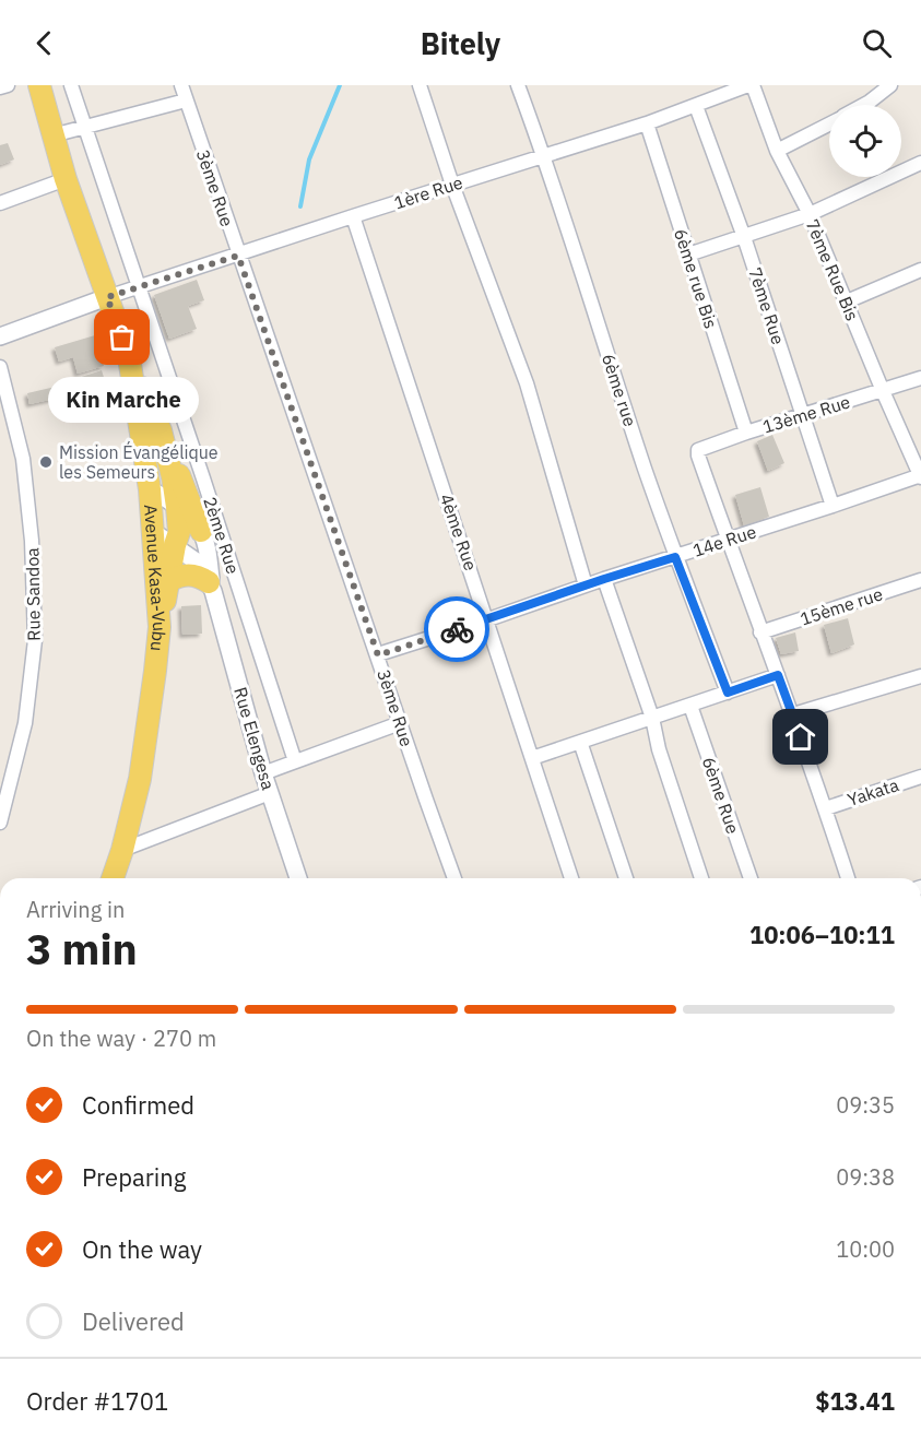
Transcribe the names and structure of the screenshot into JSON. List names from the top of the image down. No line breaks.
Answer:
{"streets":{"main road":["Avenue Kasa-Vubu"],"street":["3ème Rue","1ère Rue","7ème Rue Bis","6ème rue Bis","7ème Rue","6ème rue","13ème Rue","4ème Rue","2ème Rue","14e Rue","Rue Sandoa","15ème rue","Rue Elengesa","Yakata","6ème Rue"]},"crossings":[["3ème Rue","1ère Rue"],["3ème Rue","14e Rue"],["1ère Rue","7ème Rue Bis"],["1ère Rue","6ème rue Bis"],["1ère Rue","7ème Rue"],["1ère Rue","6ème rue"],["1ère Rue","4ème Rue"],["1ère Rue","2ème Rue"],["1ère Rue","Avenue Kasa-Vubu"],["7ème Rue Bis","13ème Rue"],["7ème Rue Bis","14e Rue"],["6ème rue Bis","13ème Rue"],["7ème Rue","13ème Rue"],["7ème Rue","14e Rue"],["6ème rue","14e Rue"],["13ème Rue","14e Rue"],["4ème Rue","14e Rue"]],"places":["Kin Marche","Mission Évangélique les Semeurs"],"page":{"header":"Bitely","bubble":"Kin Marche","heading":["3 min","Arriving in","10:06–10:11"],"panel":["Order #1701","$13.41"],"bar":"On the way · 270 m","list":[["Confirmed","09:35"],["Preparing","09:38"],["On the way","10:00"],"Delivered"]}}
